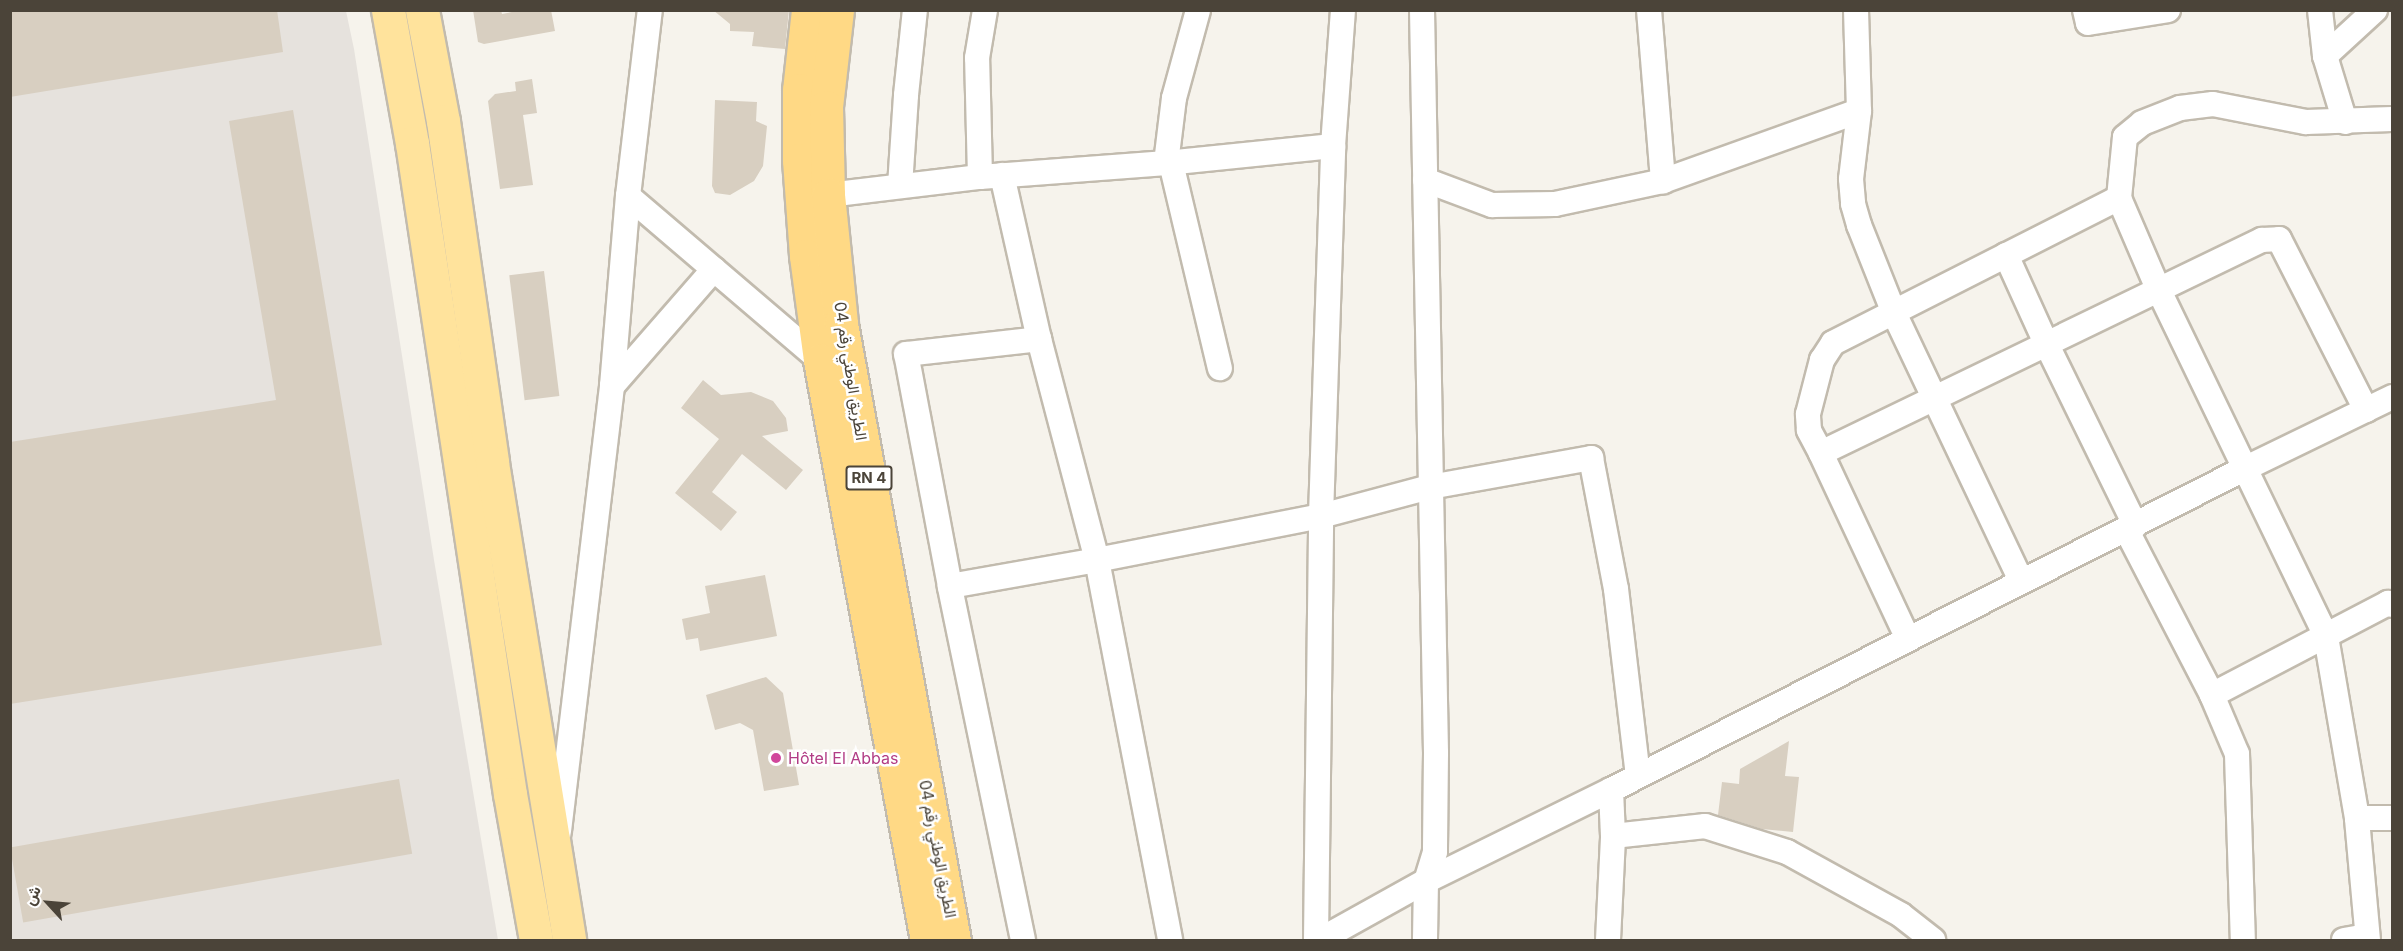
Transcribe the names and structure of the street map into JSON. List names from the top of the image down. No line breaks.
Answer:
{"streets":{"highway":["الطريق الوطني رقم 04","RN 4"]},"places":["Hôtel El Abbas"],"north":"top left"}
